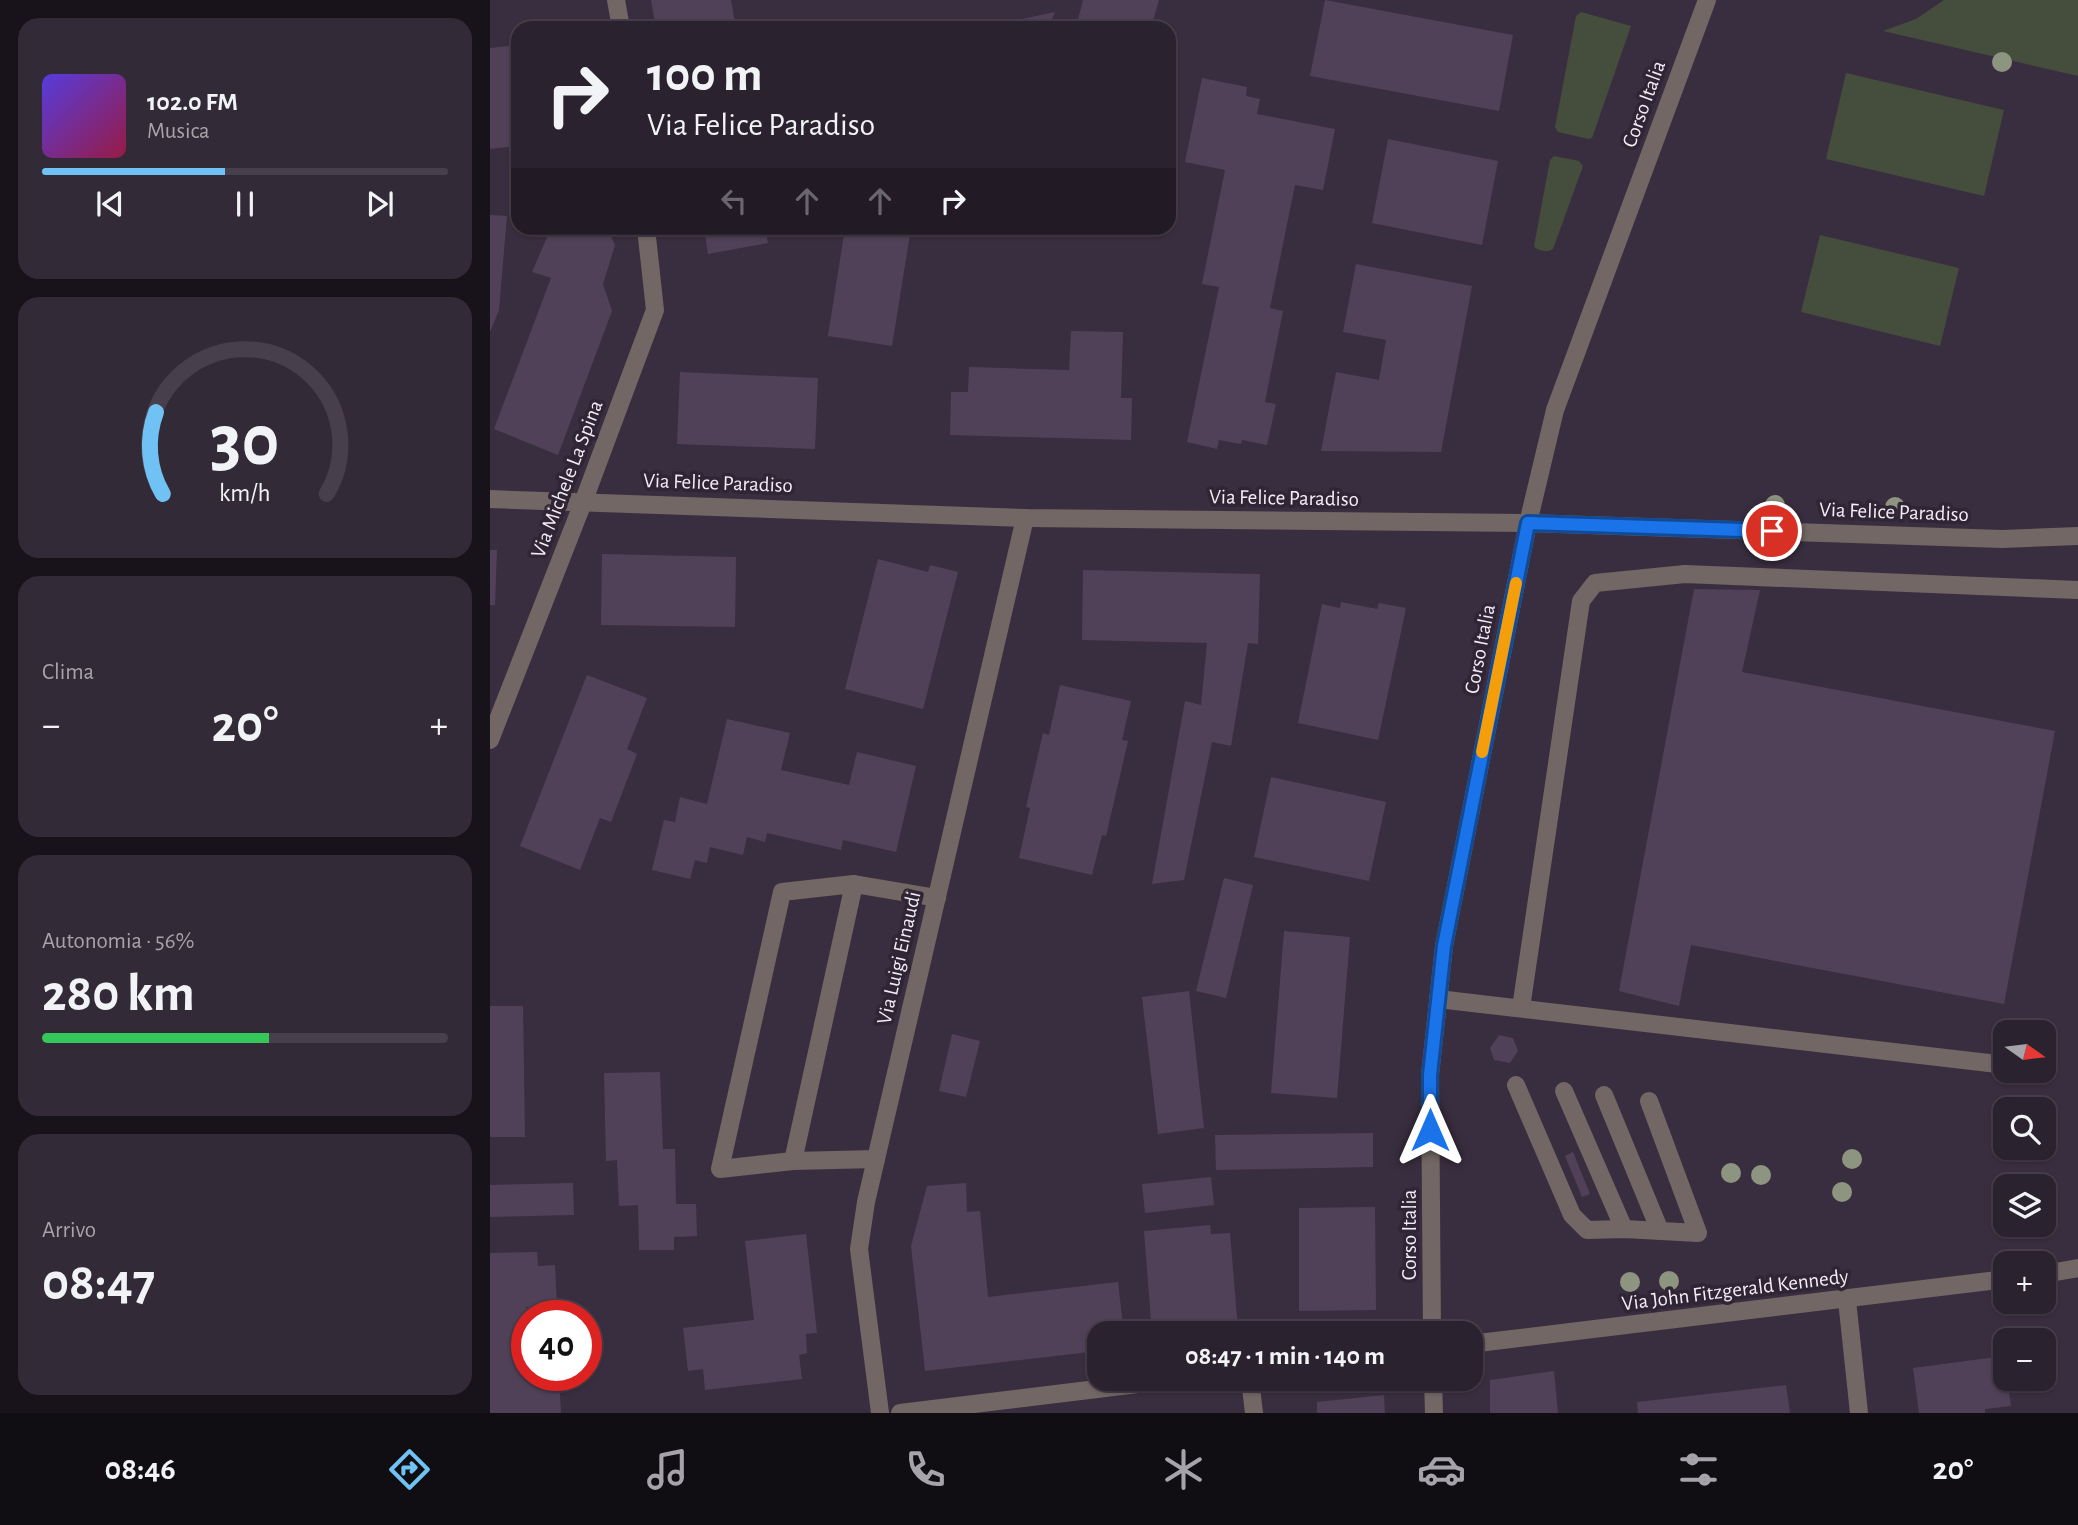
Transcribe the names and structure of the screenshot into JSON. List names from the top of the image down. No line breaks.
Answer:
{"streets":{"street":["Corso Italia","Via Michele La Spina","Via Felice Paradiso","Via Luigi Einaudi","Via John Fitzgerald Kennedy"]},"crossings":[["Corso Italia","Via Felice Paradiso"],["Via Michele La Spina","Via Felice Paradiso"],["Via Felice Paradiso","Via Luigi Einaudi"]],"north":"right","page":{"turn":["100 m","Via Felice Paradiso"],"song":["102.0 FM","Musica"],"tile":["Clima",["Autonomia · 56%","280 km"],["Arrivo","08:47"]],"heat":["−","20°","+"],"map_buttons":["+","−"],"limit":"40","trip":"08:47 · 1 min · 140 m","tabs":["08:46","20°"],"gauge":["30","km/h"]}}
